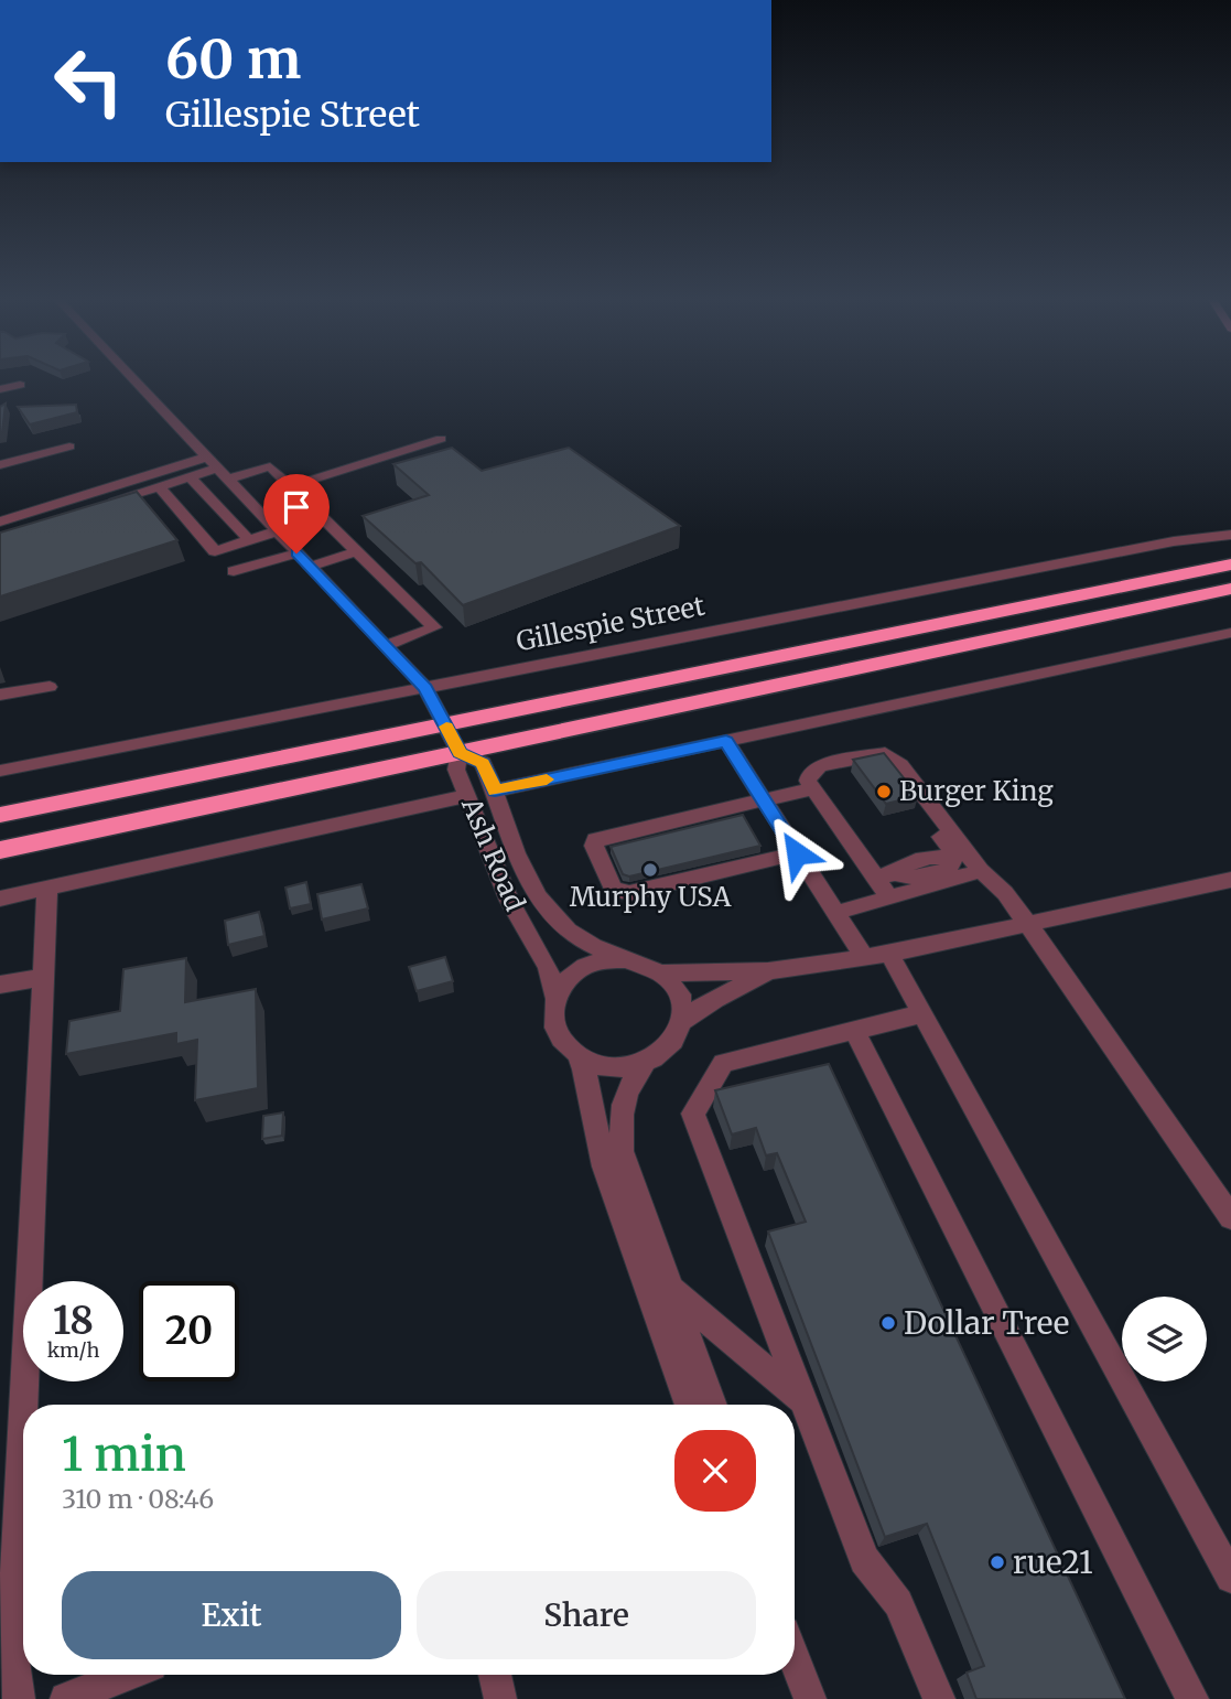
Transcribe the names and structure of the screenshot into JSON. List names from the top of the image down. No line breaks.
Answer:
{"streets":{"street":["Gillespie Street","Ash Road"]},"places":["Burger King","Murphy USA","Dollar Tree","rue21"],"page":{"turn":["60 m","Gillespie Street"],"speed":"18 km/h","limit":"20","heading":["1 min","310 m · 08:46"],"buttons":["Exit","Share"]}}
